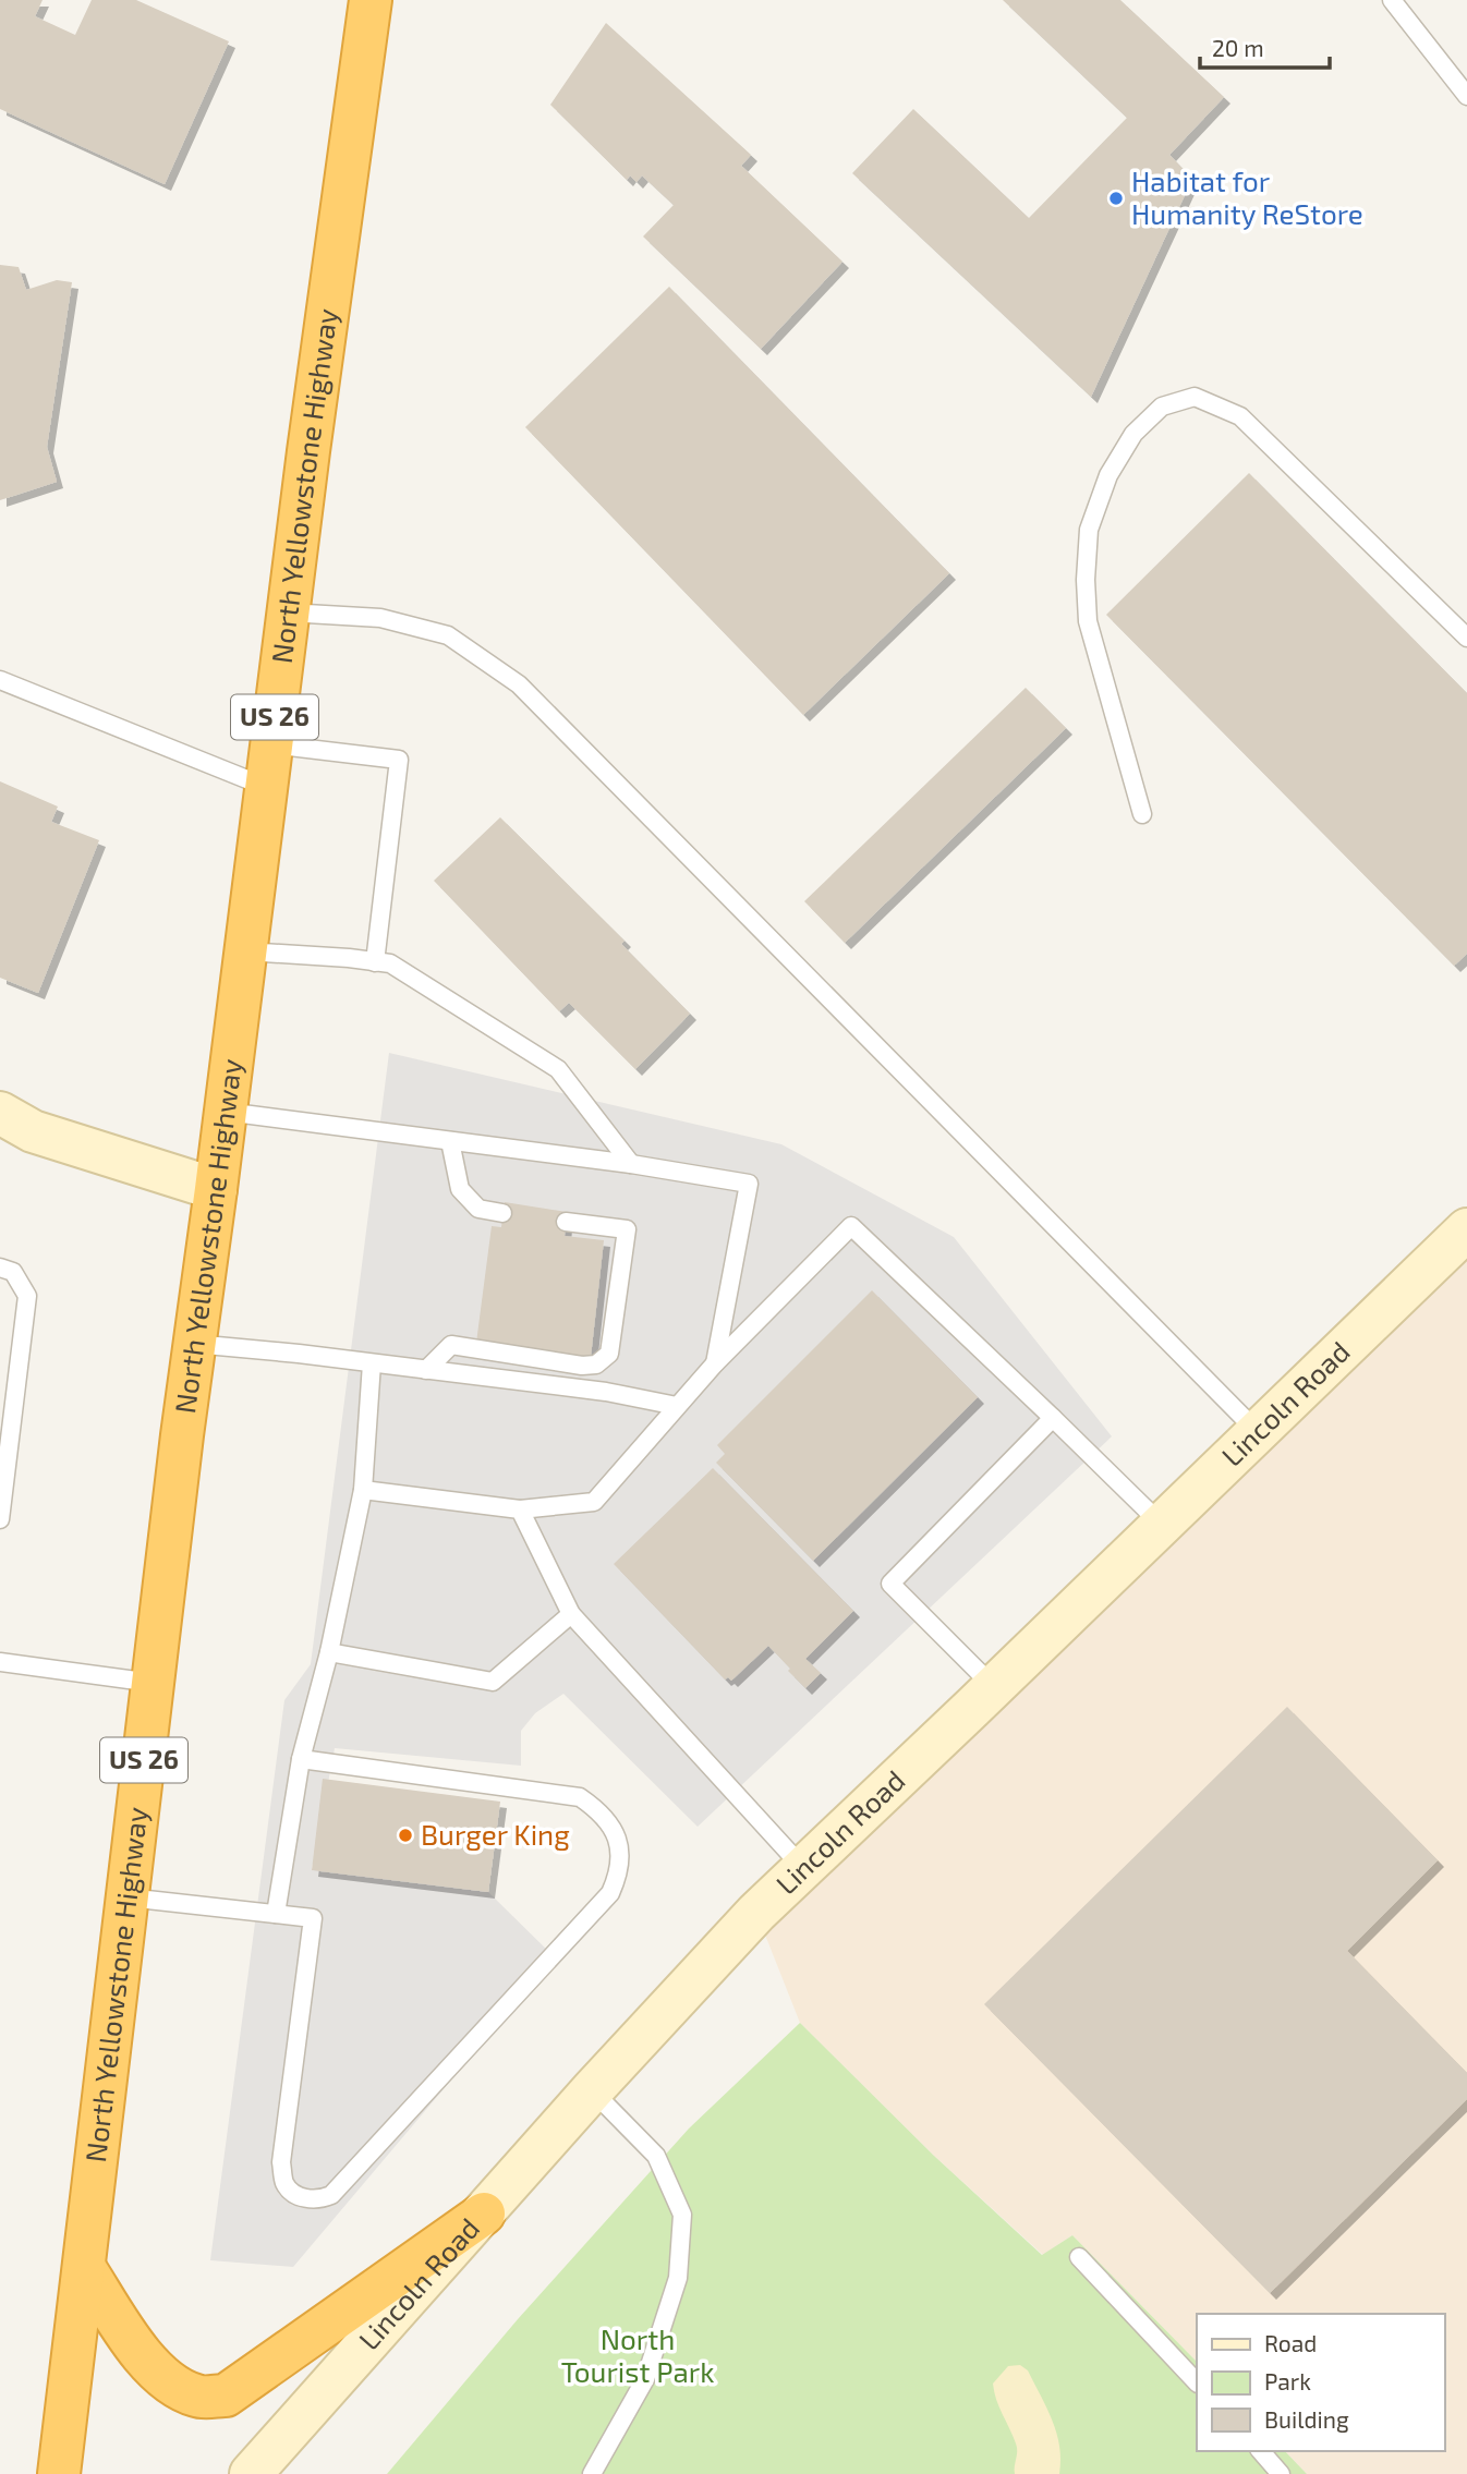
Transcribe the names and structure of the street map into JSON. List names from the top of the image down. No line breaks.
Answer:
{"streets":{"highway":["North Yellowstone Highway","US 26"],"main road":["Lincoln Road"]},"parks":["North Tourist Park"],"places":["Habitat for Humanity ReStore","Burger King"],"legend":["Road","Park","Building"],"scale_bar":"20 m"}
